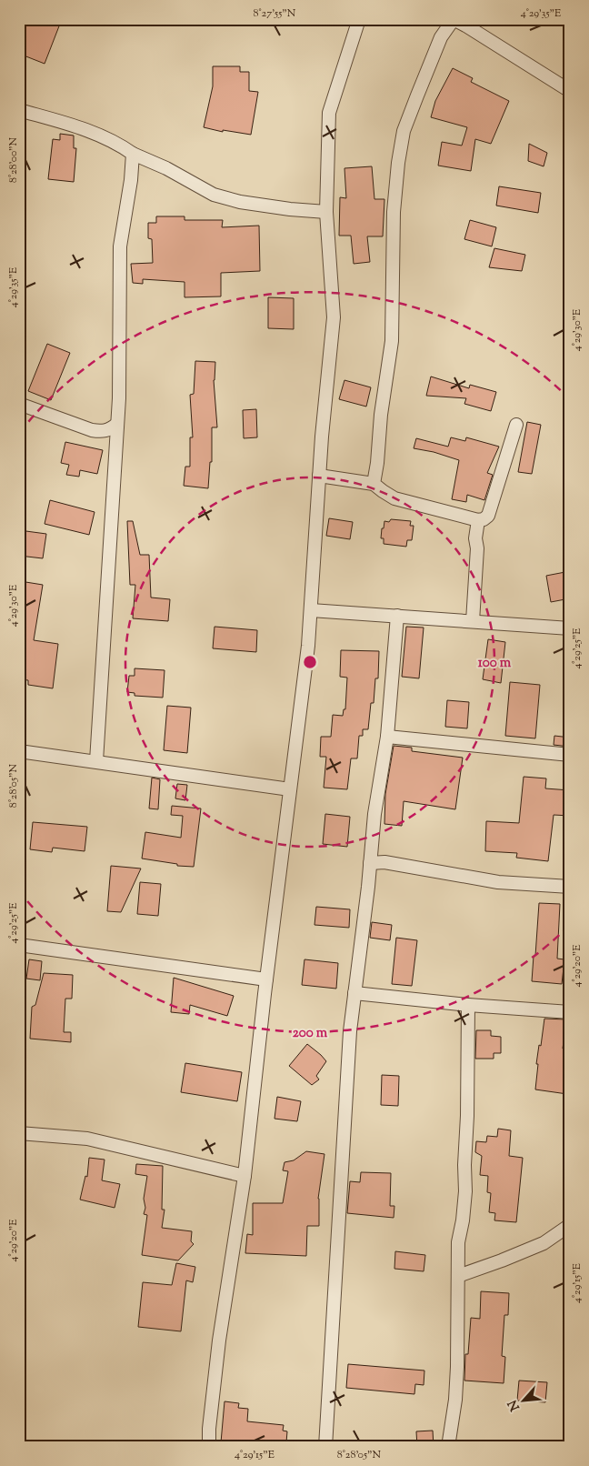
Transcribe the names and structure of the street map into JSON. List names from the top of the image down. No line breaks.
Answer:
{"north":"bottom left","coordinates":["8°27'55\"N","4°29'35\"E","8°28'00\"N","4°29'30\"E","4°29'25\"E","8°28'05\"N","4°29'20\"E","4°29'15\"E"],"rings":["100 m","200 m"]}
